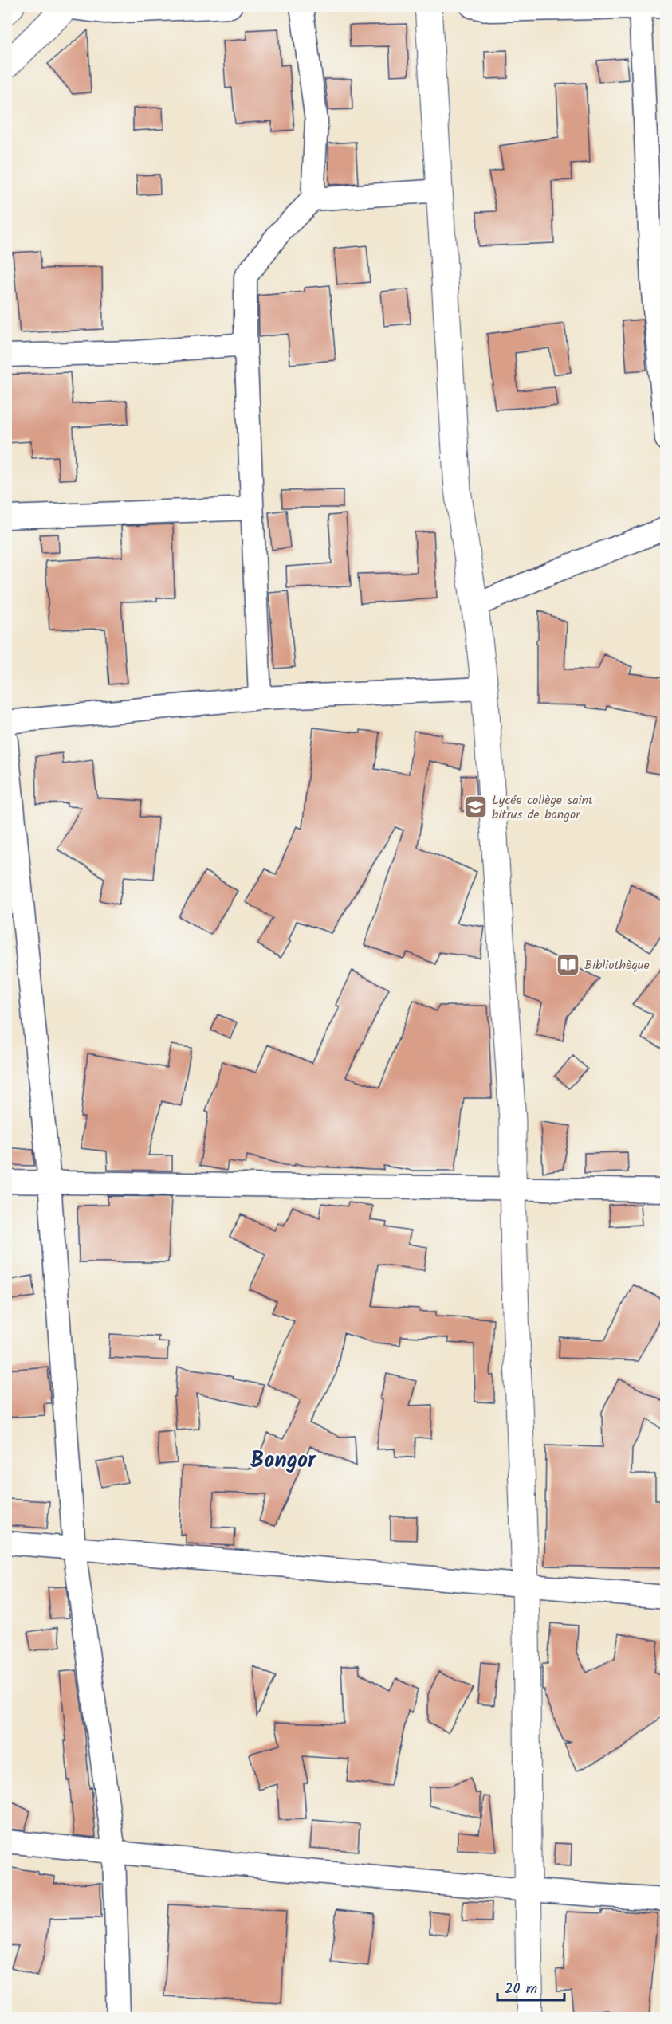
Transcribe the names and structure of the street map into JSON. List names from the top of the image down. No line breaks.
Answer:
{"districts":["Bongor"],"places":{"school or university":["Lycée collège saint bitrus de bongor"],"library":["Bibliothèque"]},"scale_bar":"20 m"}
